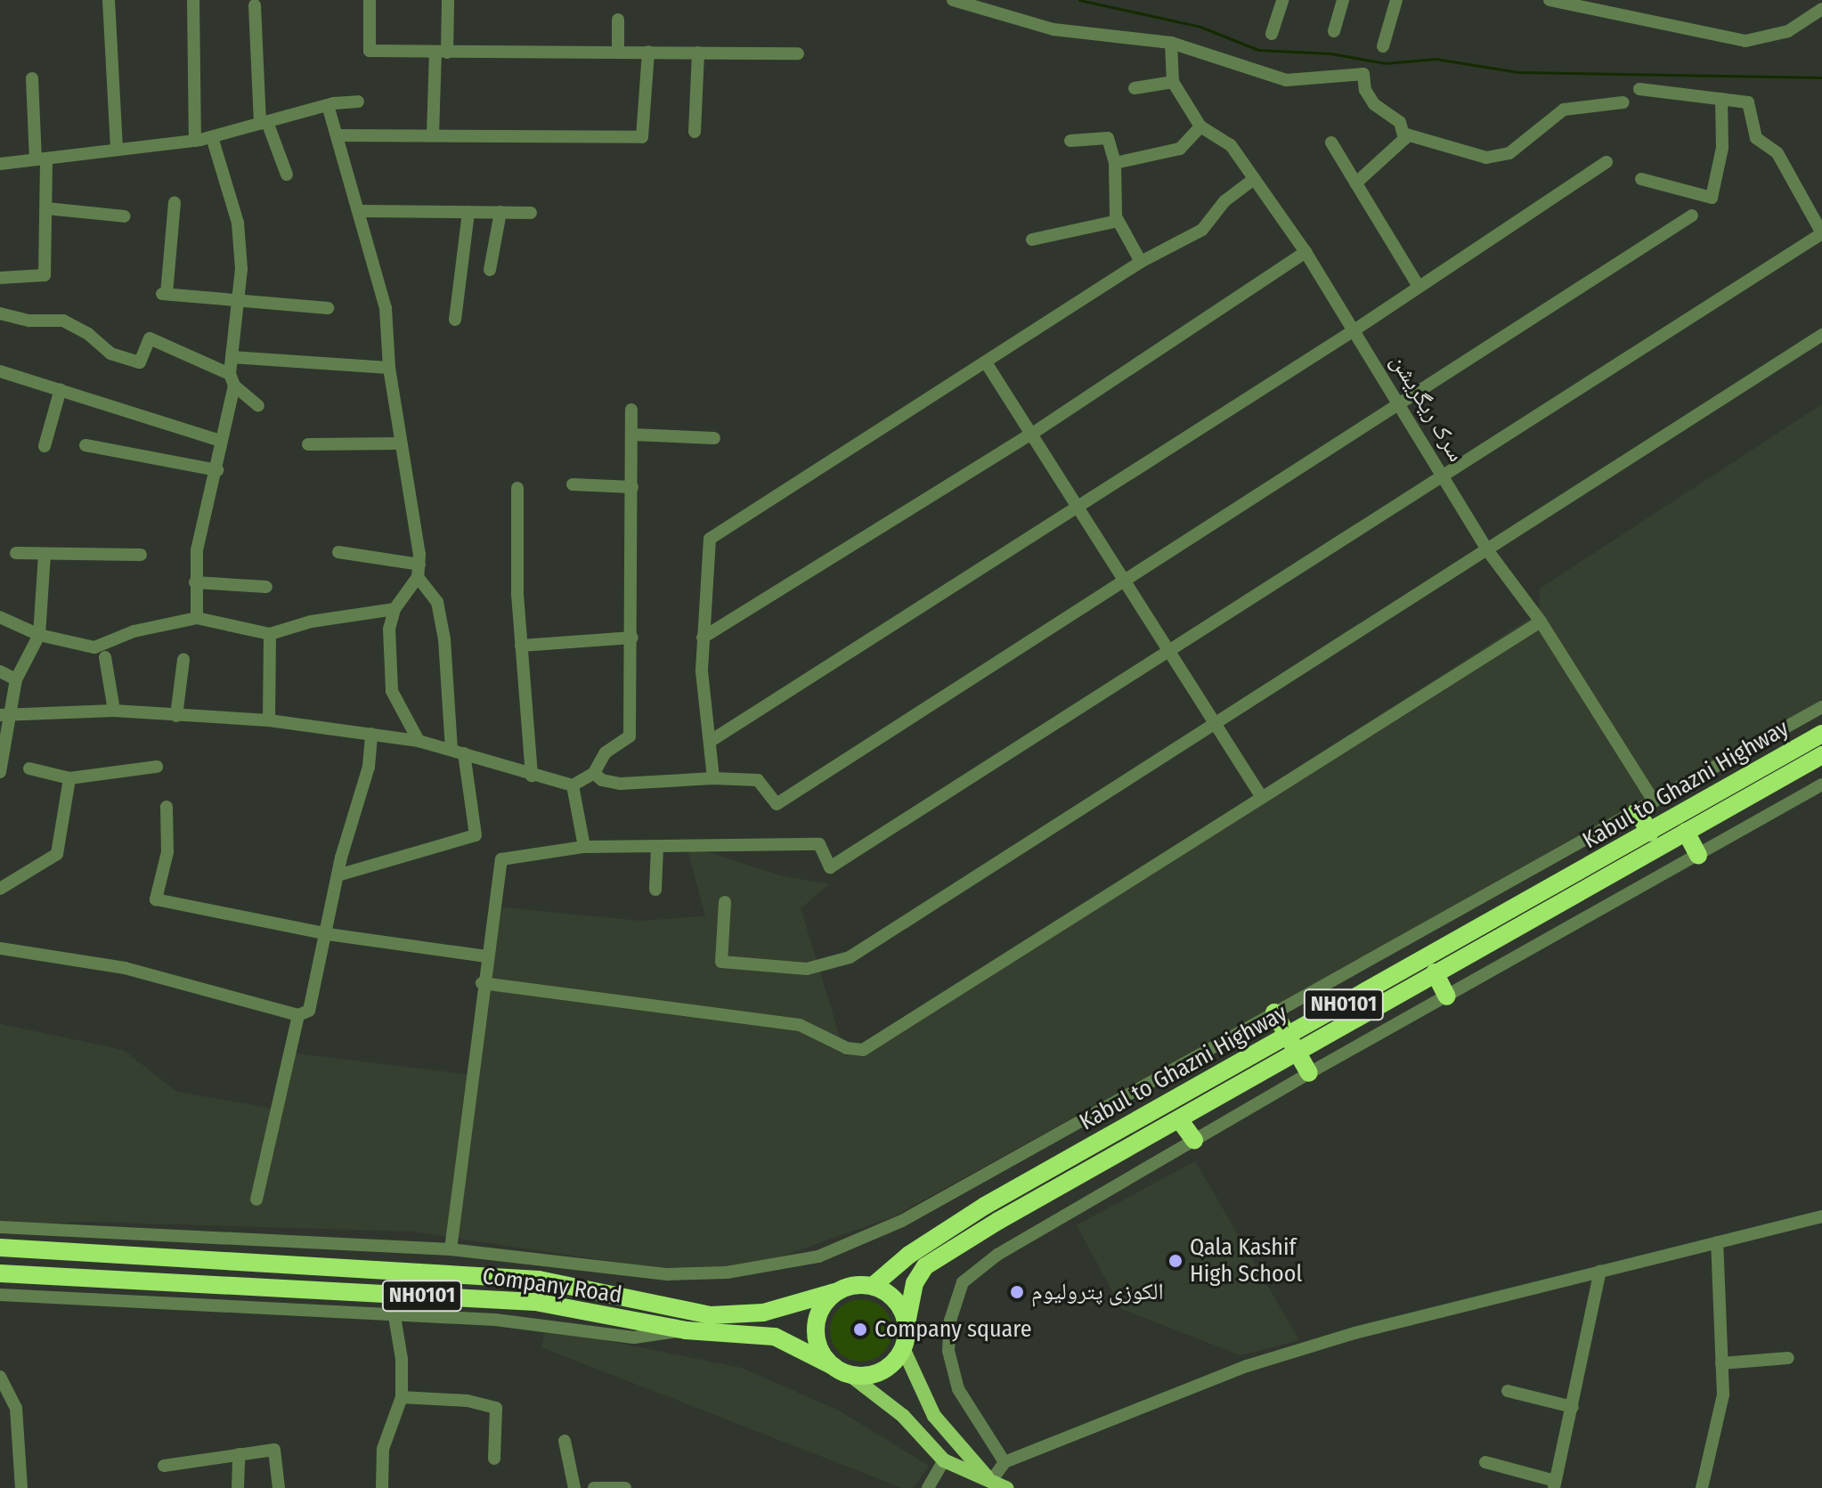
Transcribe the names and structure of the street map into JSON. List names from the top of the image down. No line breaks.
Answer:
{"streets":{"highway":["Kabul to Ghazni Highway","NH0101","Company Road"],"street":["سرک ریگریشن"]},"crossings":[["Kabul to Ghazni Highway","NH0101"],["Kabul to Ghazni Highway","Company Road"],["NH0101","Company Road"]],"places":["Qala Kashif High School","الکوزی پترولیوم","Company square"]}
